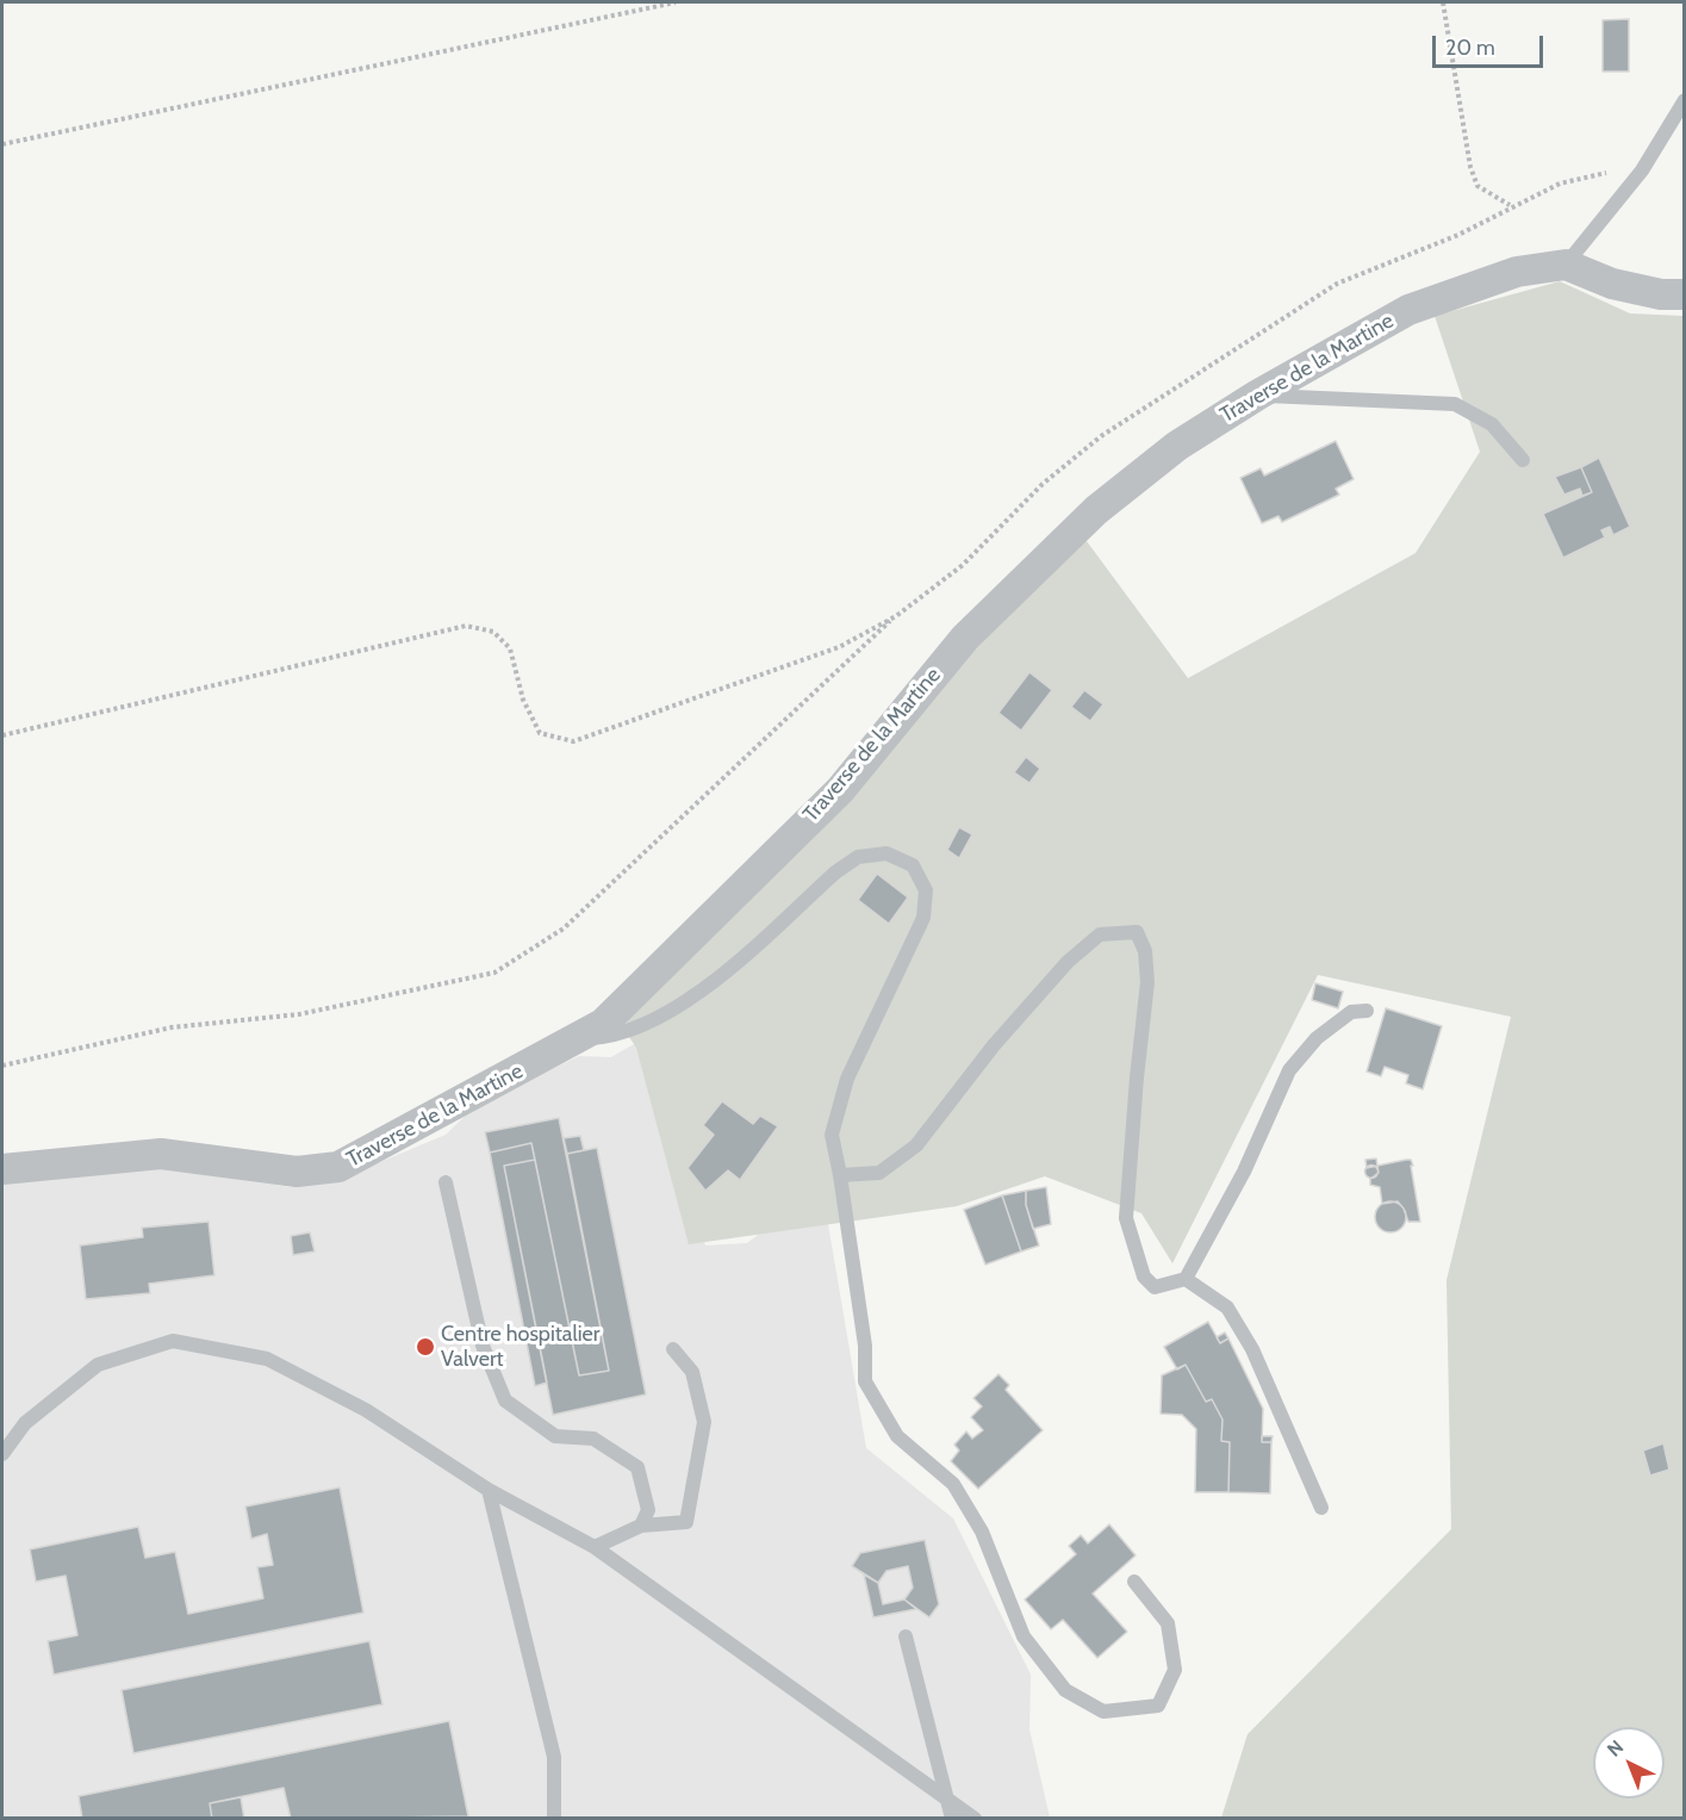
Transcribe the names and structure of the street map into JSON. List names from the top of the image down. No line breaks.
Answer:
{"streets":{"street":["Traverse de la Martine"]},"places":["Centre hospitalier Valvert"],"scale_bar":"20 m","north":"top left"}
